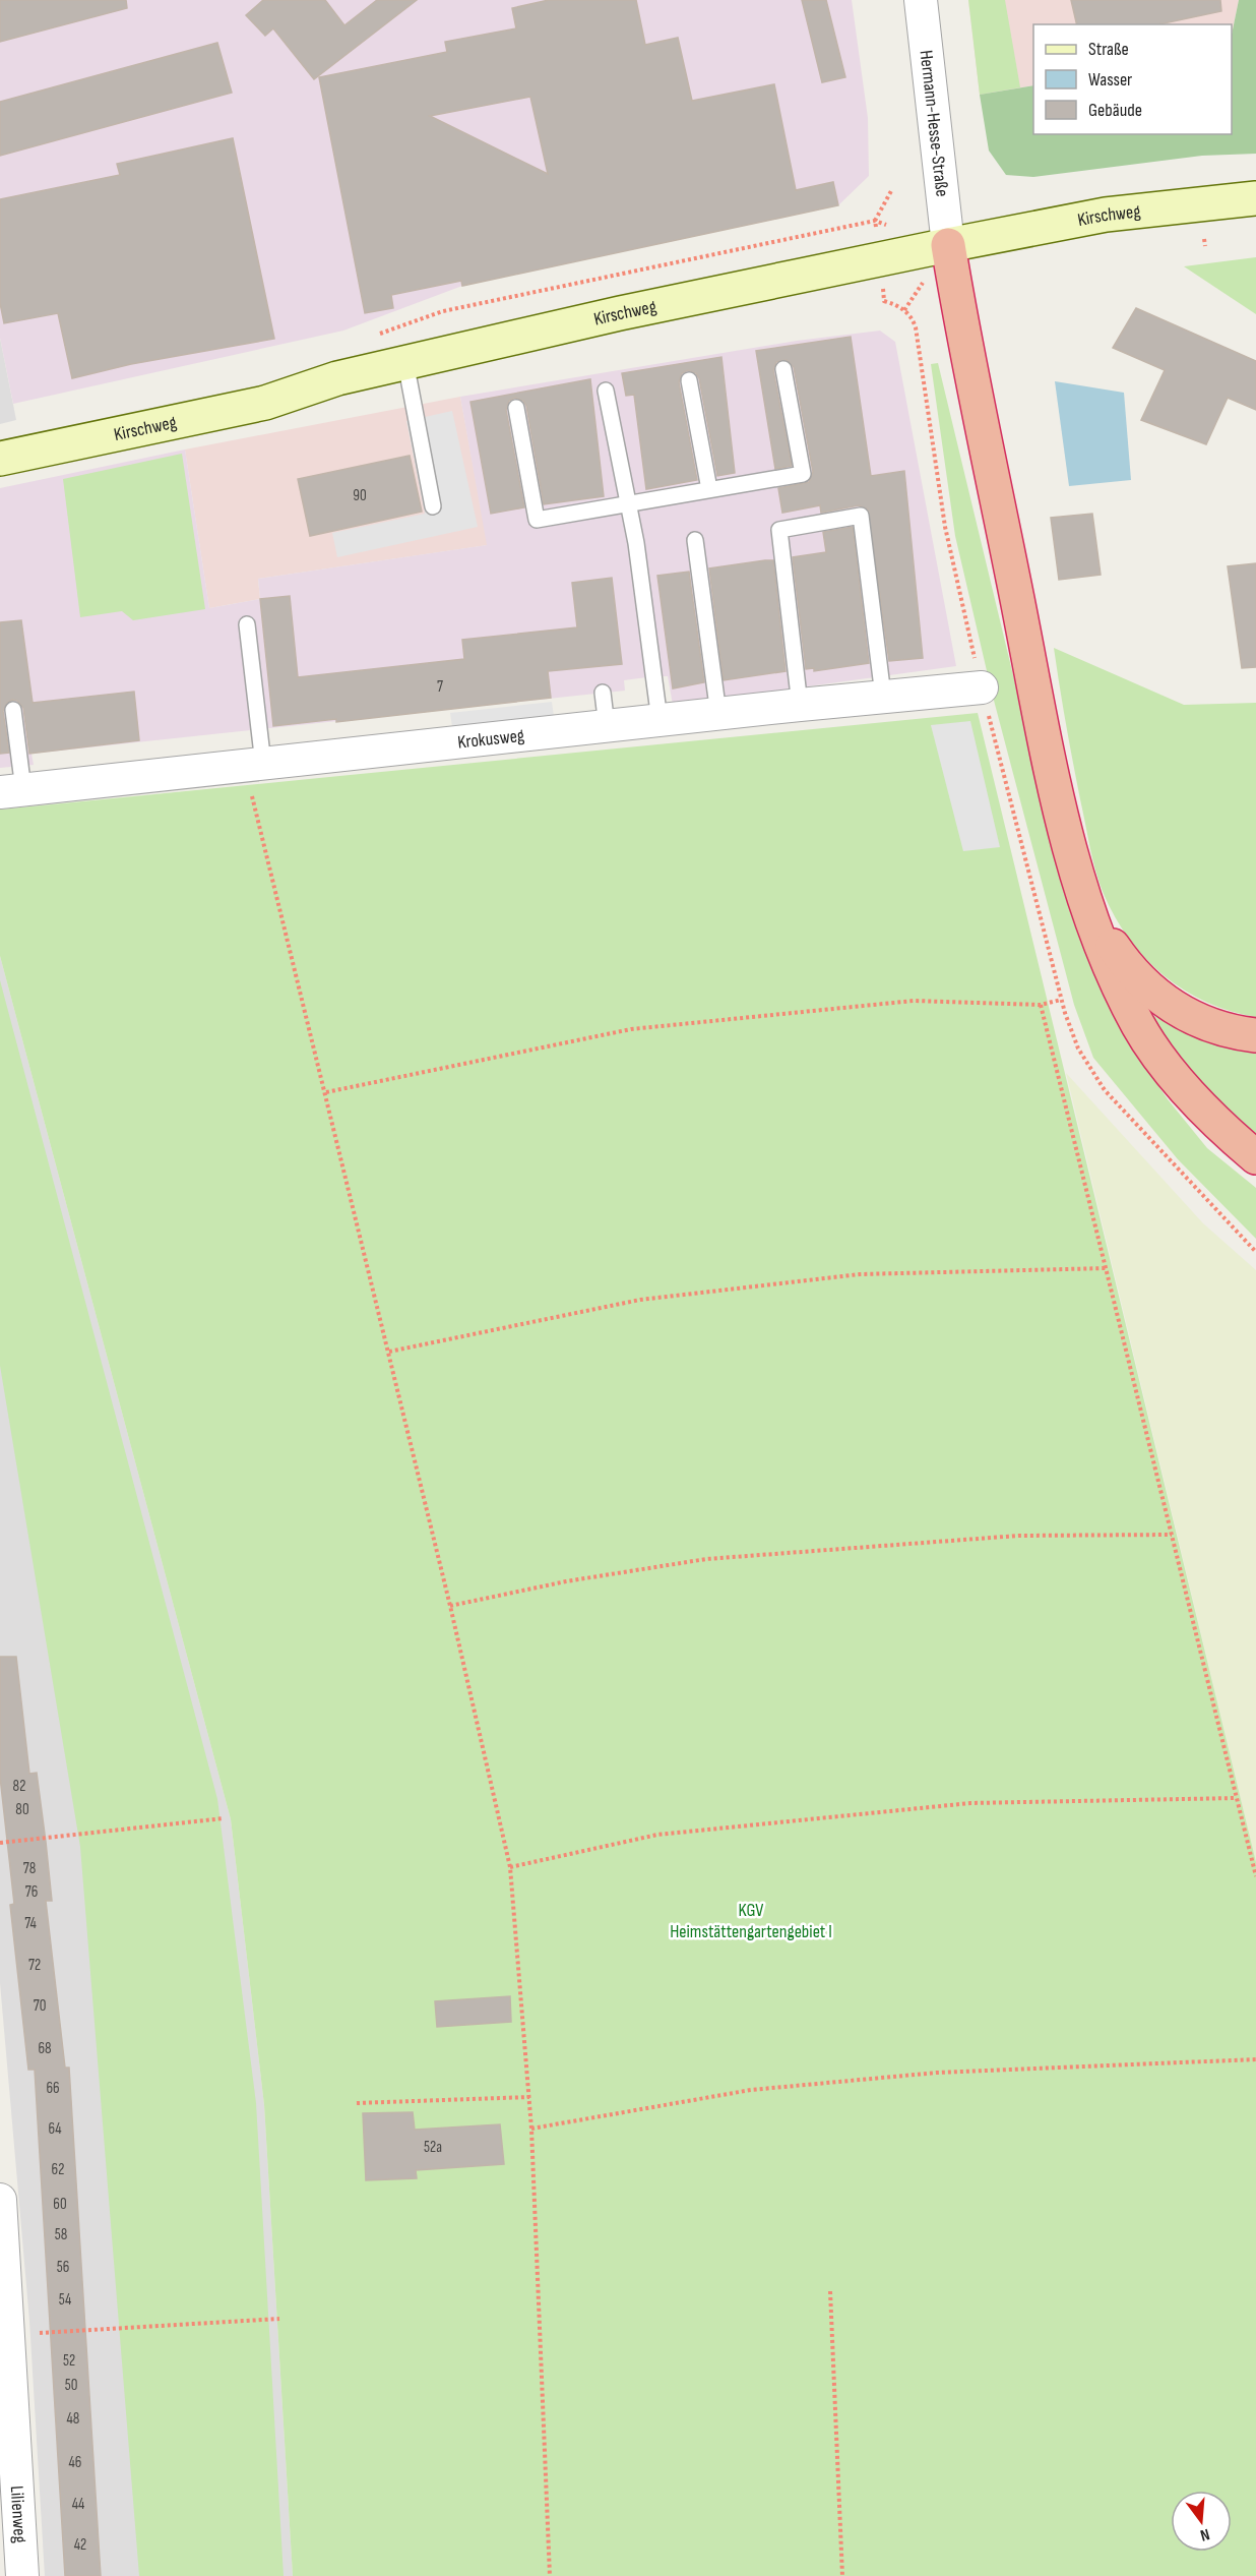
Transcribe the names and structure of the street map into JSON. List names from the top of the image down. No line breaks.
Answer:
{"streets":{"main road":["Kirschweg"],"street":["Hermann-Hesse-Straße","Krokusweg","Lilienweg"]},"crossings":[["Hermann-Hesse-Straße","Kirschweg"]],"parks":["KGV Heimstättengartengebiet I"],"house_numbers":["90","7","82","80","78","76","74","72","70","68","66","64","52a","62","60","58","56","54","52","50","48","46","44","42"],"legend":["Straße","Wasser","Gebäude"],"north":"bottom"}
